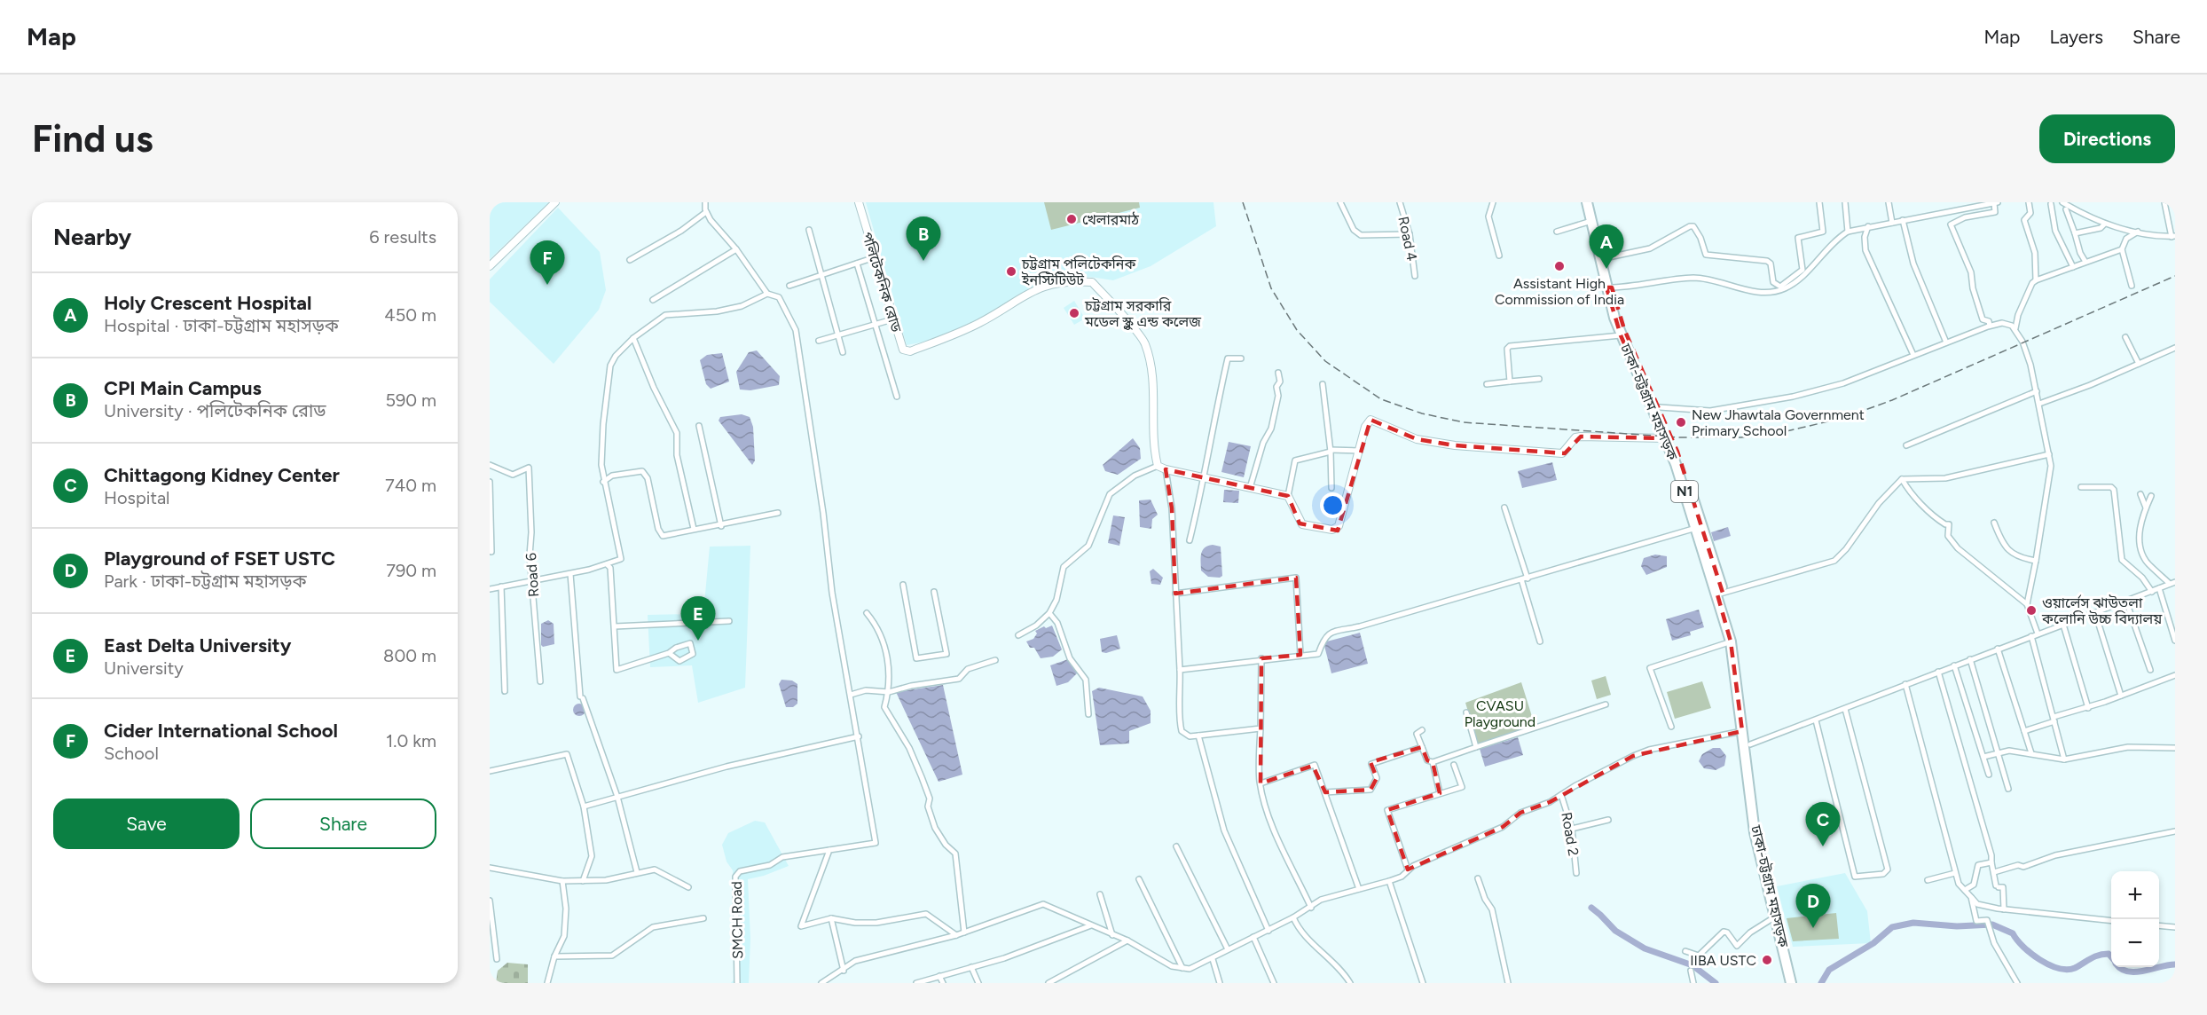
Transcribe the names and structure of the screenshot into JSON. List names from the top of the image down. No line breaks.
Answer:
{"streets":{"highway":["ঢাকা-চট্টগ্রাম মহাসড়ক","N1"],"main road":["পলিটেকনিক রোড"],"street":["Road 4","Road 6","Road 2","SMCH Road"]},"parks":["CVASU Playground"],"places":["খেলারমাঠ","Assistant High Commission of India","চট্টগ্রাম পলিটেকনিক ইনস্টিটিউট","চট্টগ্রাম সরকারি মডেল স্কুল এন্ড কলেজ","New Jhawtala Government Primary School","ওয়ার্লেস ঝাউতলা কলোনি উচ্চ বিদ্যালয়","IIBA USTC"],"page":{"header":"Map","nav":["Map","Layers","Share"],"buttons":["Directions",["Save","Share"]],"title":"Find us","heading":["Nearby","6 results"],"pins":["B","A","F","E","C","D"],"list":[{"mark":"A","name":"Holy Crescent Hospital","note":"Hospital · ঢাকা-চট্টগ্রাম মহাসড়ক","value":"450 m"},{"mark":"B","name":"CPI Main Campus","note":"University · পলিটেকনিক রোড","value":"590 m"},{"mark":"C","name":"Chittagong Kidney Center","note":"Hospital","value":"740 m"},{"mark":"D","name":"Playground of FSET USTC","note":"Park · ঢাকা-চট্টগ্রাম মহাসড়ক","value":"790 m"},{"mark":"E","name":"East Delta University","note":"University","value":"800 m"},{"mark":"F","name":"Cider International School","note":"School","value":"1.0 km"}],"map_buttons":["+","−"]}}
